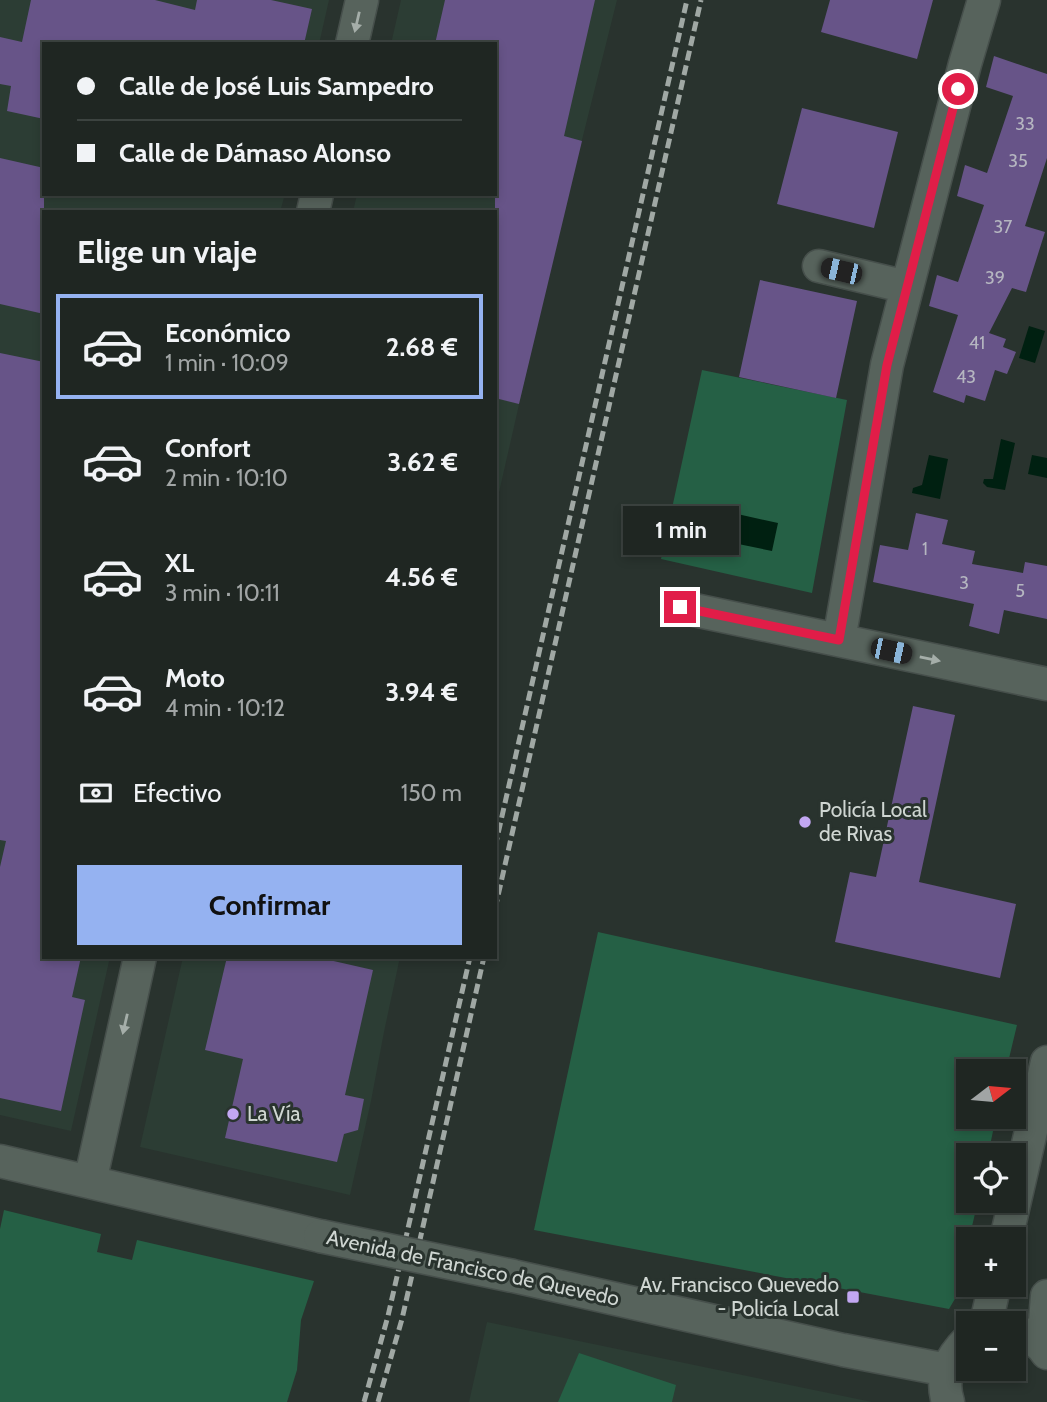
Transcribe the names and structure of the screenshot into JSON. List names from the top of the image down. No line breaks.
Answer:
{"streets":{"street":["Avenida de Francisco de Quevedo"]},"places":{"other":["Policía Local de Rivas","La Vía"],"transit":["Av. Francisco Quevedo - Policía Local"]},"house_numbers":["33","35","37","39","41","43","1","3","5"],"north":"right","page":{"banner":["Calle de José Luis Sampedro","Calle de Dámaso Alonso"],"heading":"Elige un viaje","list":[{"name":"Económico","note":"1 min · 10:09","value":"2.68 €"},{"name":"Confort","note":"2 min · 10:10","value":"3.62 €"},{"name":"XL","note":"3 min · 10:11","value":"4.56 €"},{"name":"Moto","note":"4 min · 10:12","value":"3.94 €"}],"bubble":"1 min","pay":["Efectivo","150 m"],"buttons":"Confirmar","map_buttons":["+","−"]}}
